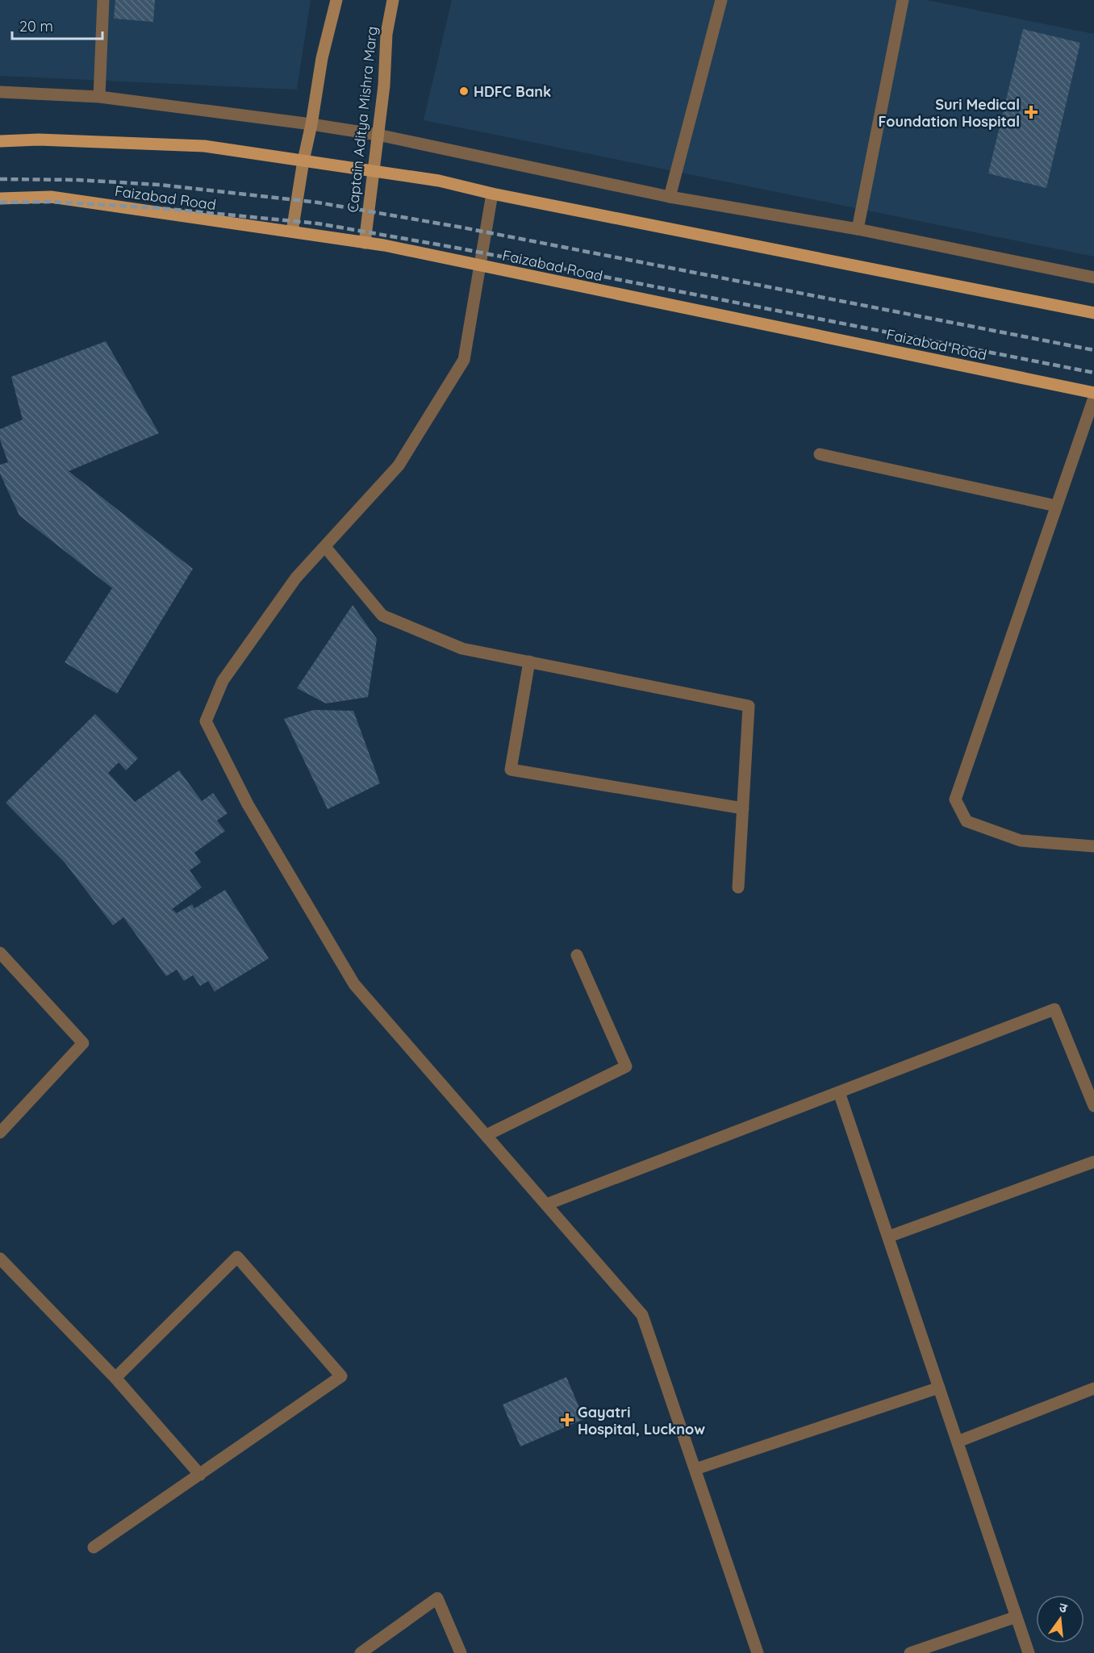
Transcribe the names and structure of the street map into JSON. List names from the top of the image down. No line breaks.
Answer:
{"streets":{"main road":["Faizabad Road"],"street":["Captain Aditya Mishra Marg"]},"crossings":[["Captain Aditya Mishra Marg","Faizabad Road"]],"places":{"other":["HDFC Bank"],"health":["Suri Medical Foundation Hospital","Gayatri Hospital, Lucknow"]},"scale_bar":"20 m","north":"top"}
